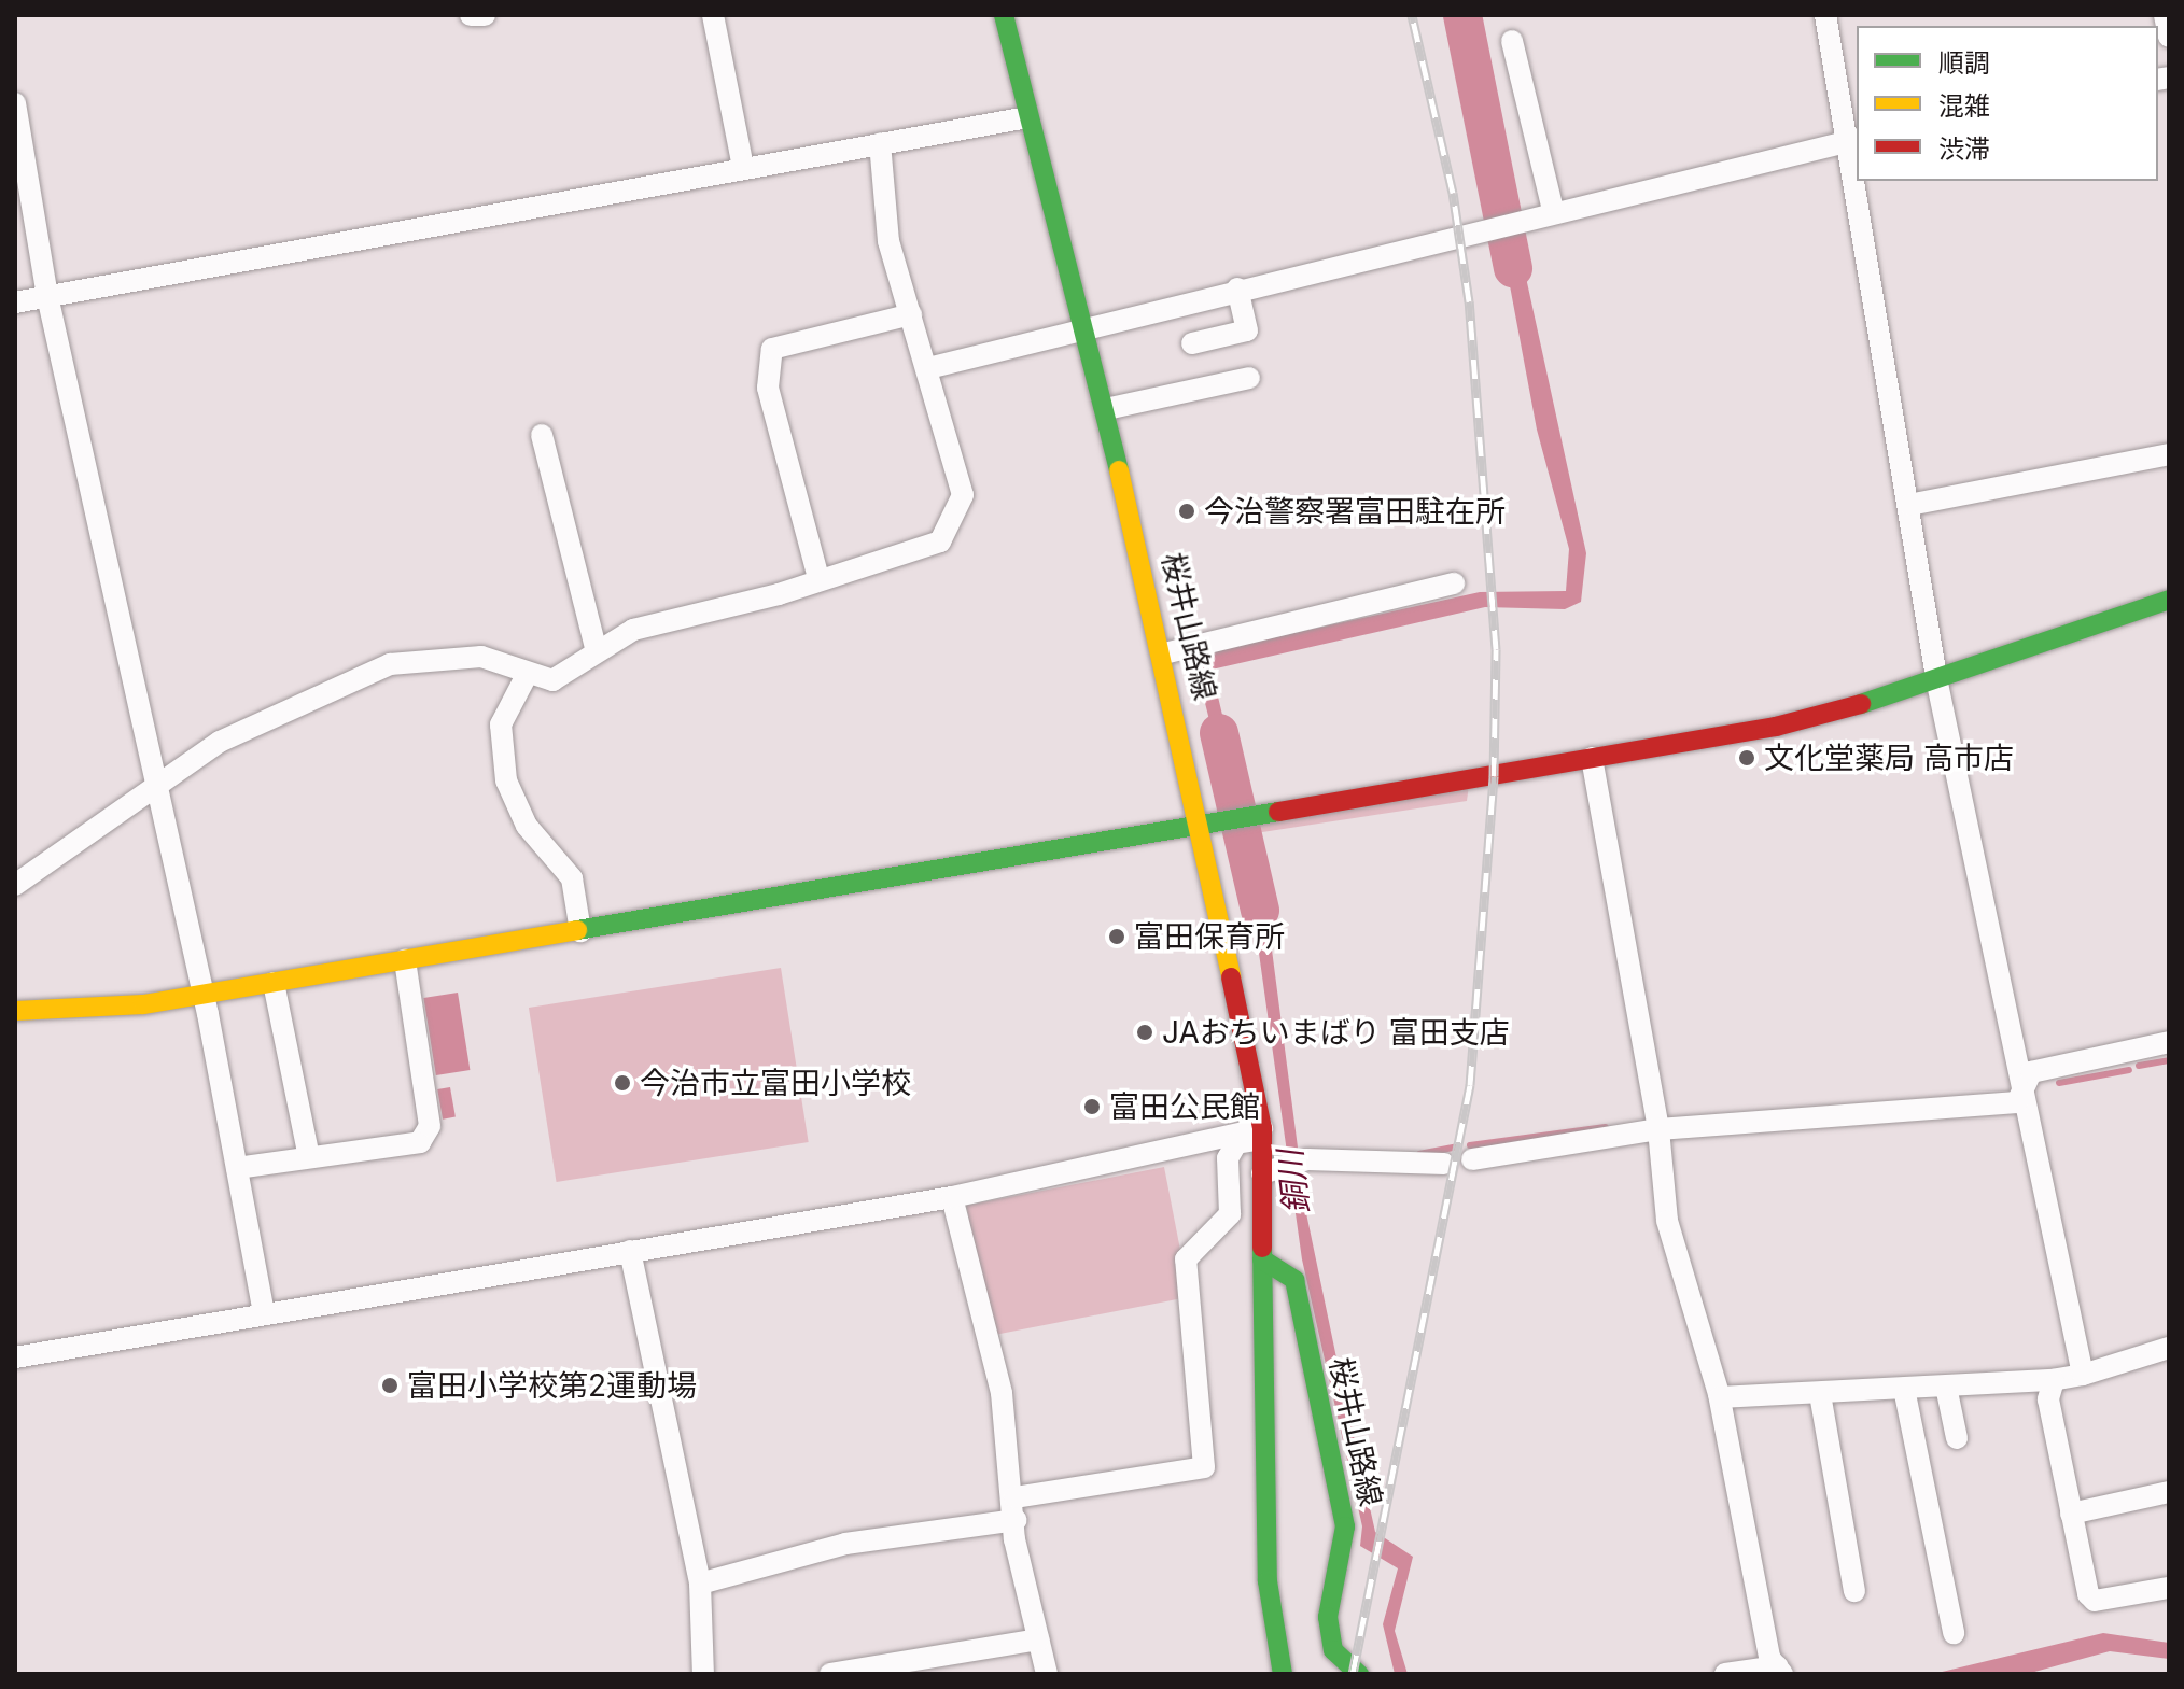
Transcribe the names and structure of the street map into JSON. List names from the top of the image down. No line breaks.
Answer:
{"streets":{"street":["桜井山路線"]},"water":["銅川"],"places":["今治警察署富田駐在所","文化堂薬局 高市店","富田保育所","JAおちいまばり 富田支店","今治市立富田小学校","富田公民館","富田小学校第2運動場"],"legend":["順調","混雑","渋滞"]}
